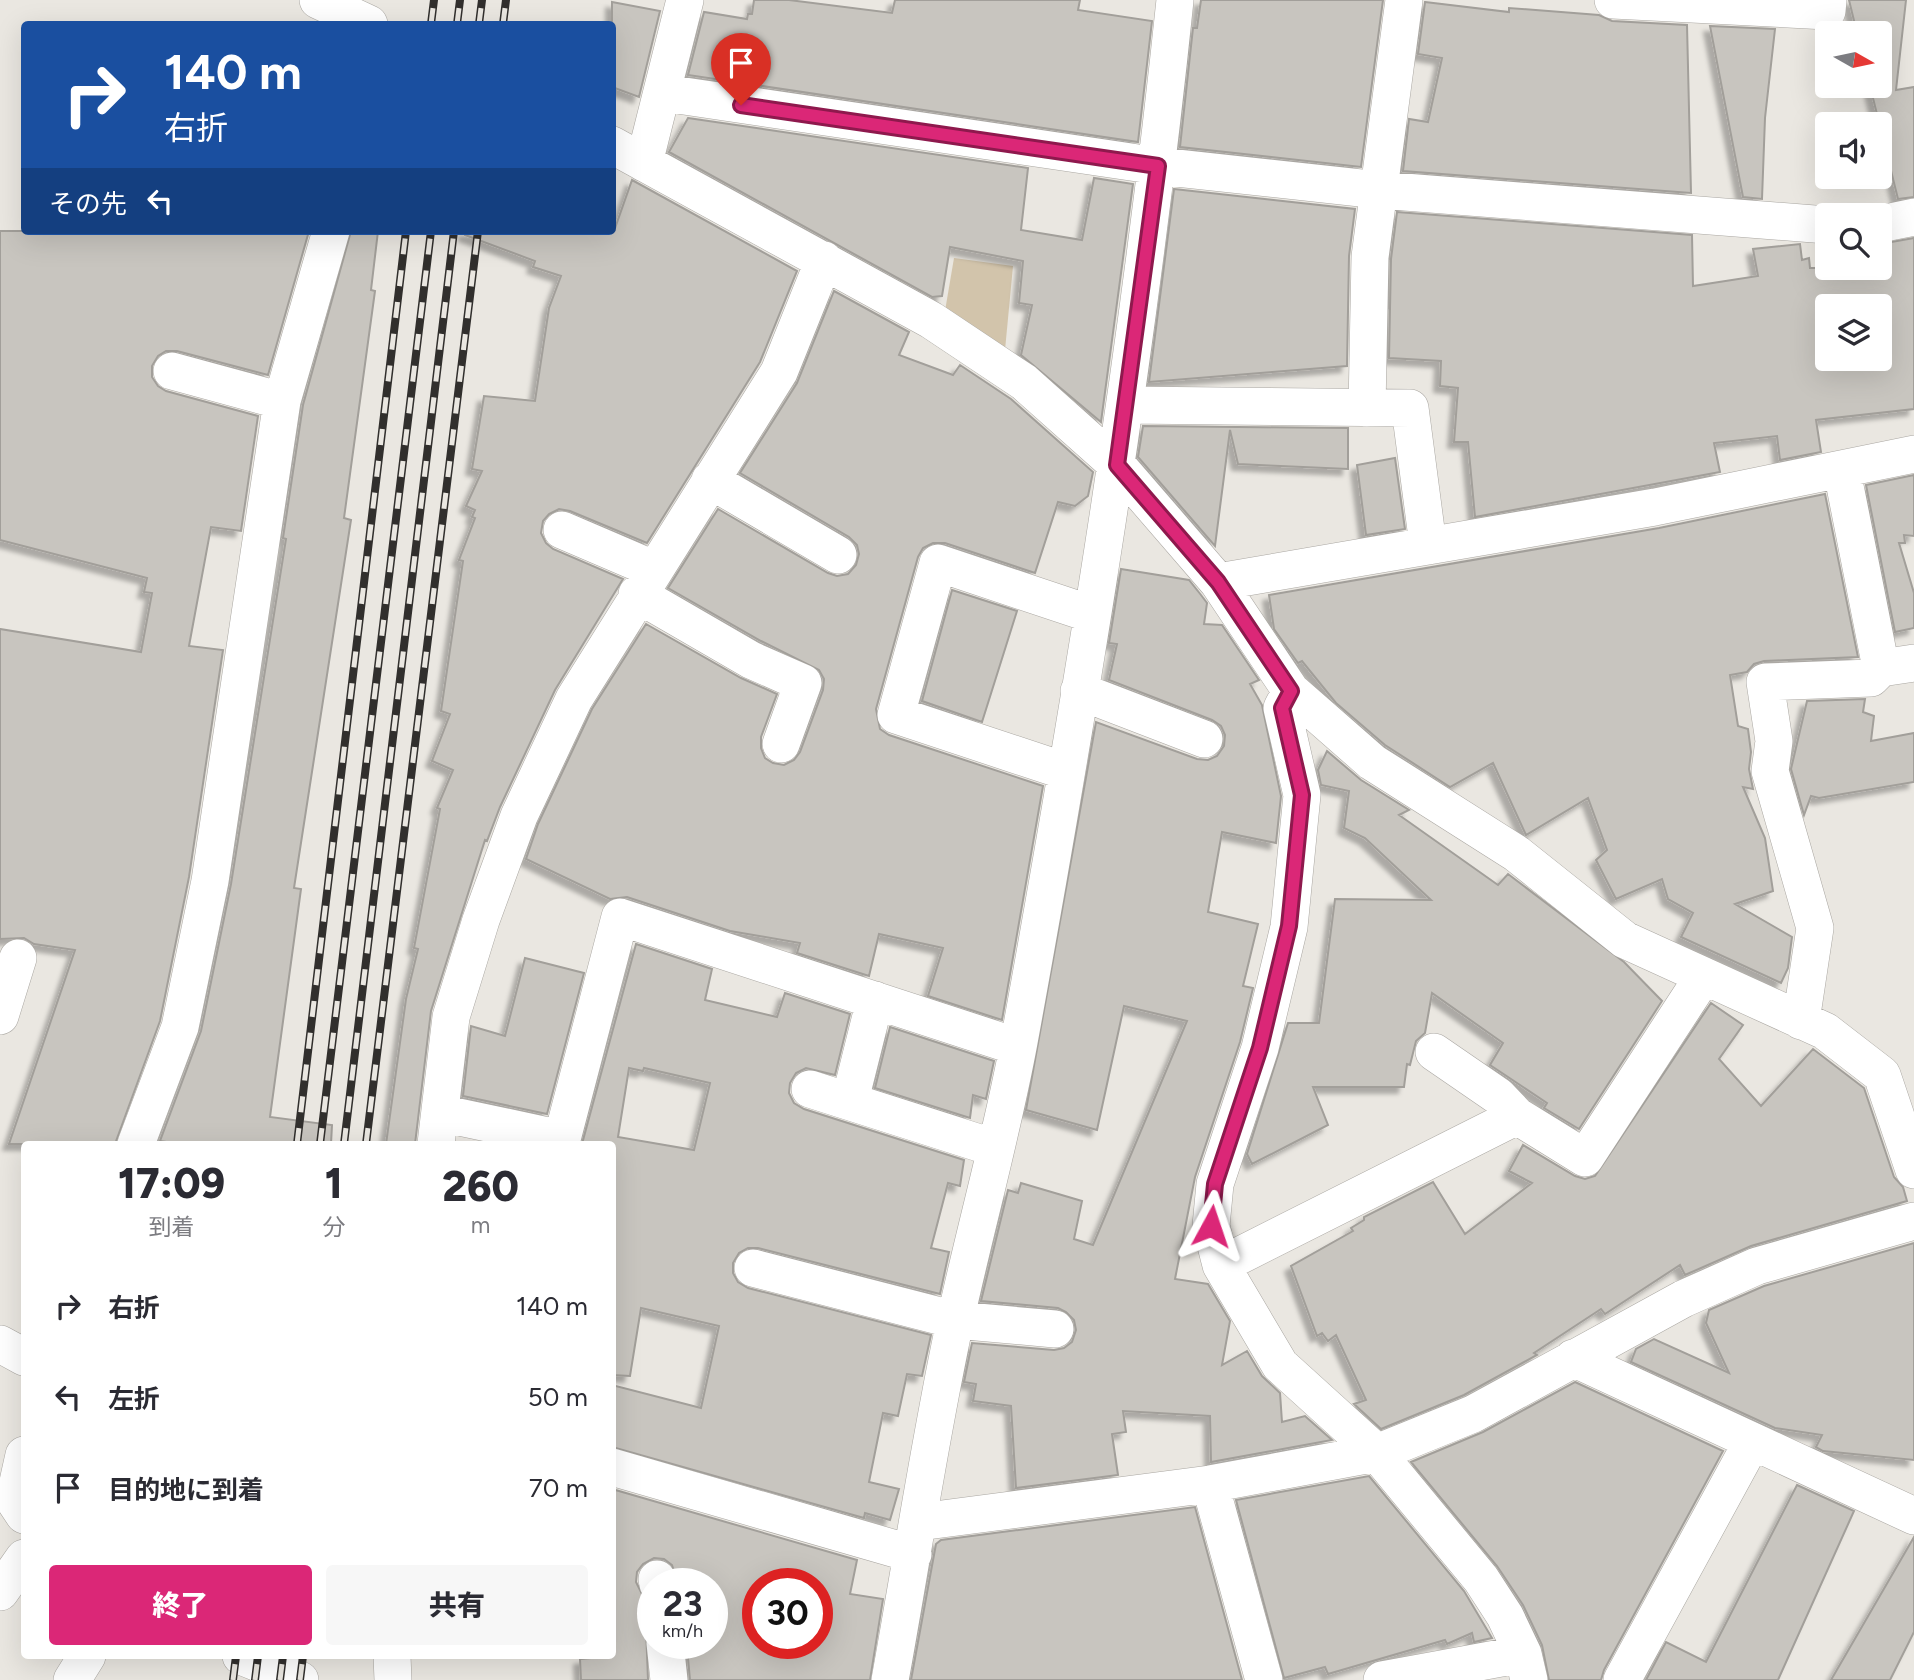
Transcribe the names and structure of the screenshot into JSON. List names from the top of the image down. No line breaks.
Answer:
{"north":"right","page":{"turn":["140 m","右折"],"then":"その先","eta":["17:09","到着","1","分","260","m"],"list":[{"name":"右折","value":"140 m"},{"name":"左折","value":"50 m"},{"name":"目的地に到着","value":"70 m"}],"buttons":["終了","共有"],"speed":"23 km/h","limit":"30"}}
